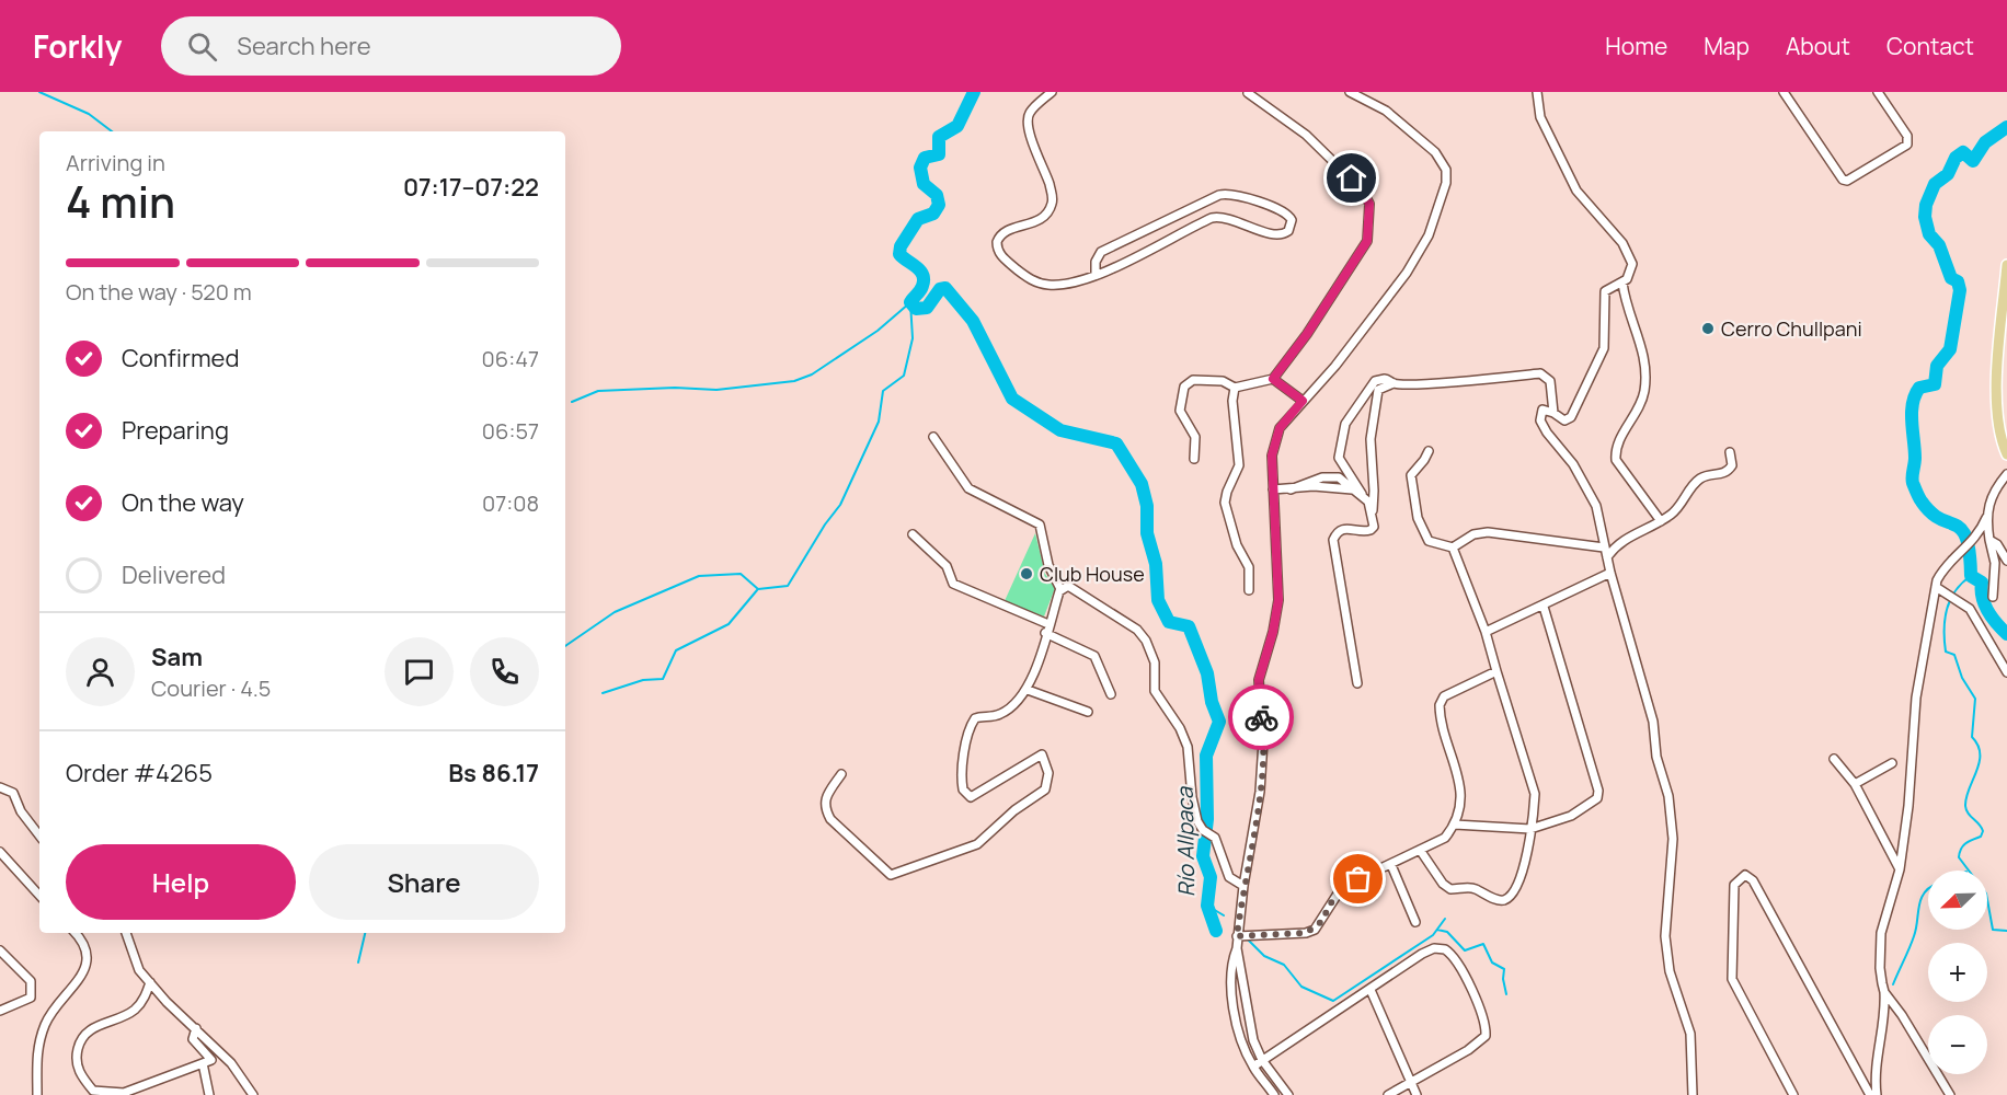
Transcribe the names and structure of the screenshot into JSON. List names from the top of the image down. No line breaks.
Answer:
{"water":["Río Allpaca"],"places":["Cerro Chullpani","Club House"],"north":"bottom left","page":{"header":"Forkly","search":"Search here","nav":["Home","Map","About","Contact"],"heading":["4 min","Arriving in","07:17–07:22"],"panel":["Sam","Courier · 4.5","Order #4265","Bs 86.17"],"bar":"On the way · 520 m","list":[["Confirmed","06:47"],["Preparing","06:57"],["On the way","07:08"],"Delivered"],"buttons":["Help","Share"],"map_buttons":["+","−"]}}
